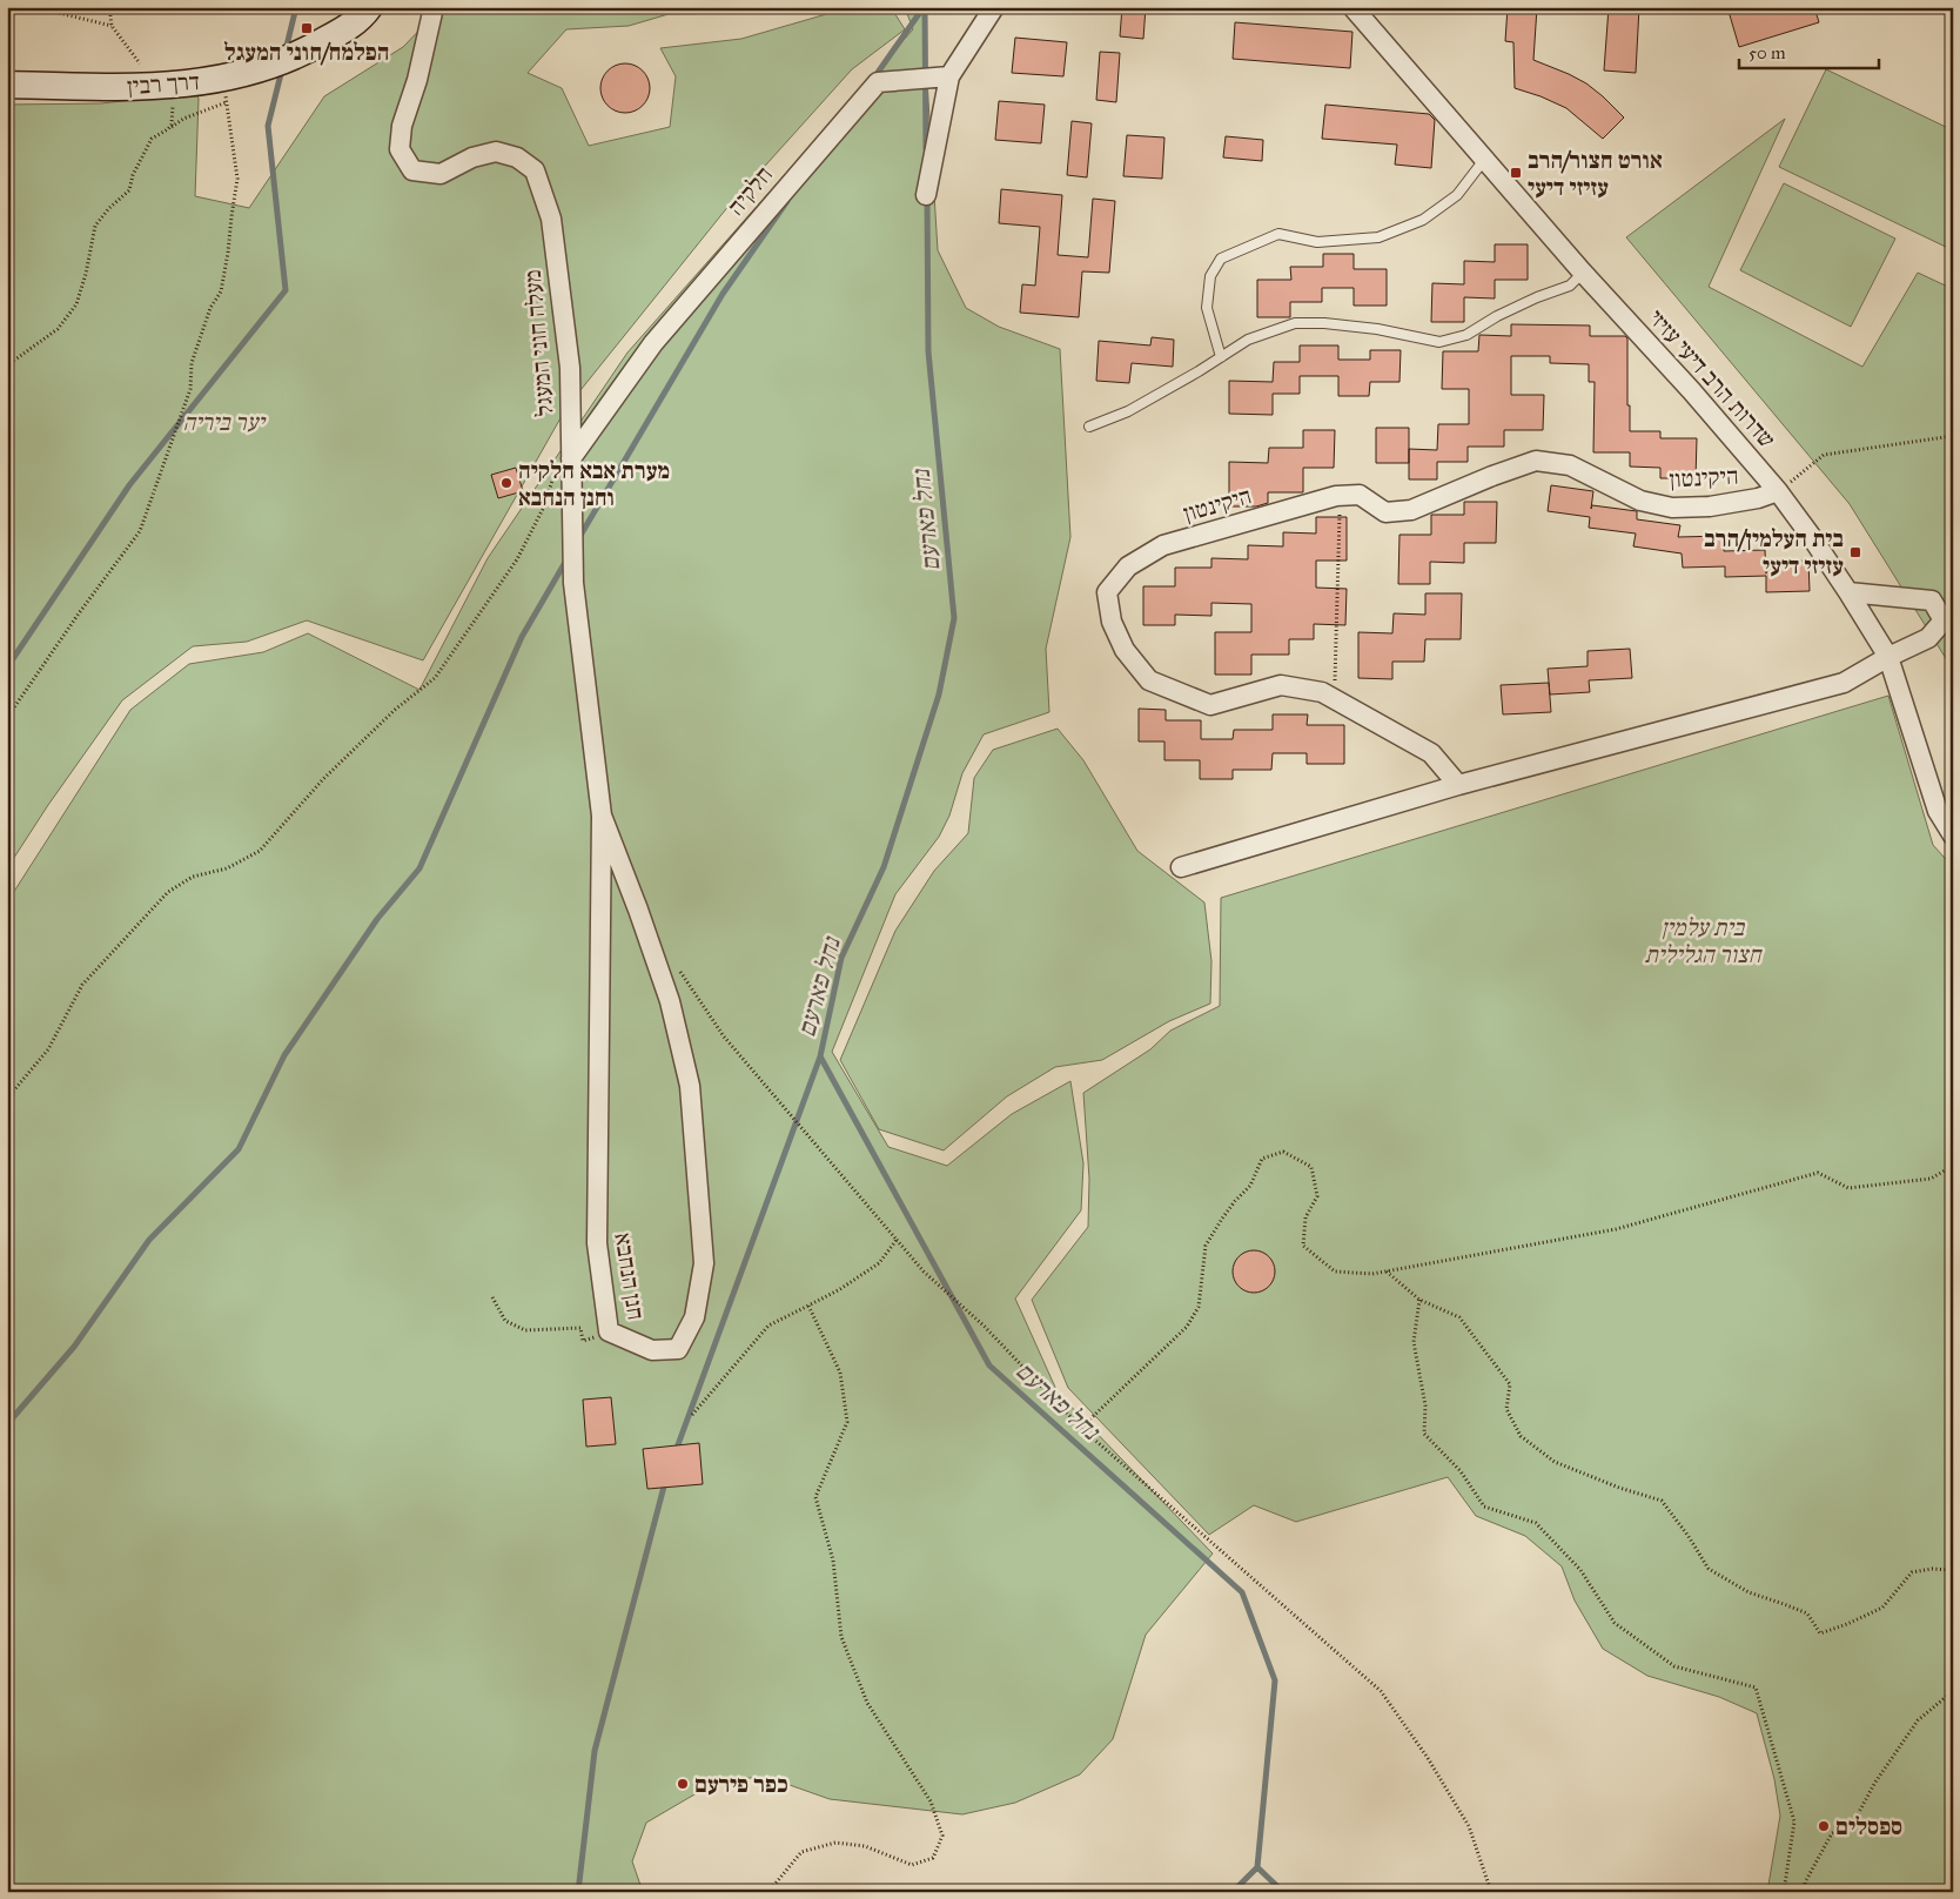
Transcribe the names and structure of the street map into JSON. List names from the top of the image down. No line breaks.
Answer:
{"streets":{"street":["דרך רבין","חלקיה","מעלה חוני המעגל","שדרות הרב דיעי עזיזי","היקינטון","חנן הנחבא"]},"crossings":[["חלקיה","מעלה חוני המעגל"],["מעלה חוני המעגל","חנן הנחבא"],["שדרות הרב דיעי עזיזי","היקינטון"]],"water":["נחל פארעם"],"parks":["יער ביריה","בית עלמין חצור הגלילית"],"places":{"transit":["הפלמח/חוני המעגל","אורט חצור/הרב עזיזי דיעי","בית העלמין/הרב עזיזי דיעי"],"other":["מערת אבא חלקיה וחנן הנחבא","כפר פירעם","ספסלים"]},"scale_bar":"50 m"}
